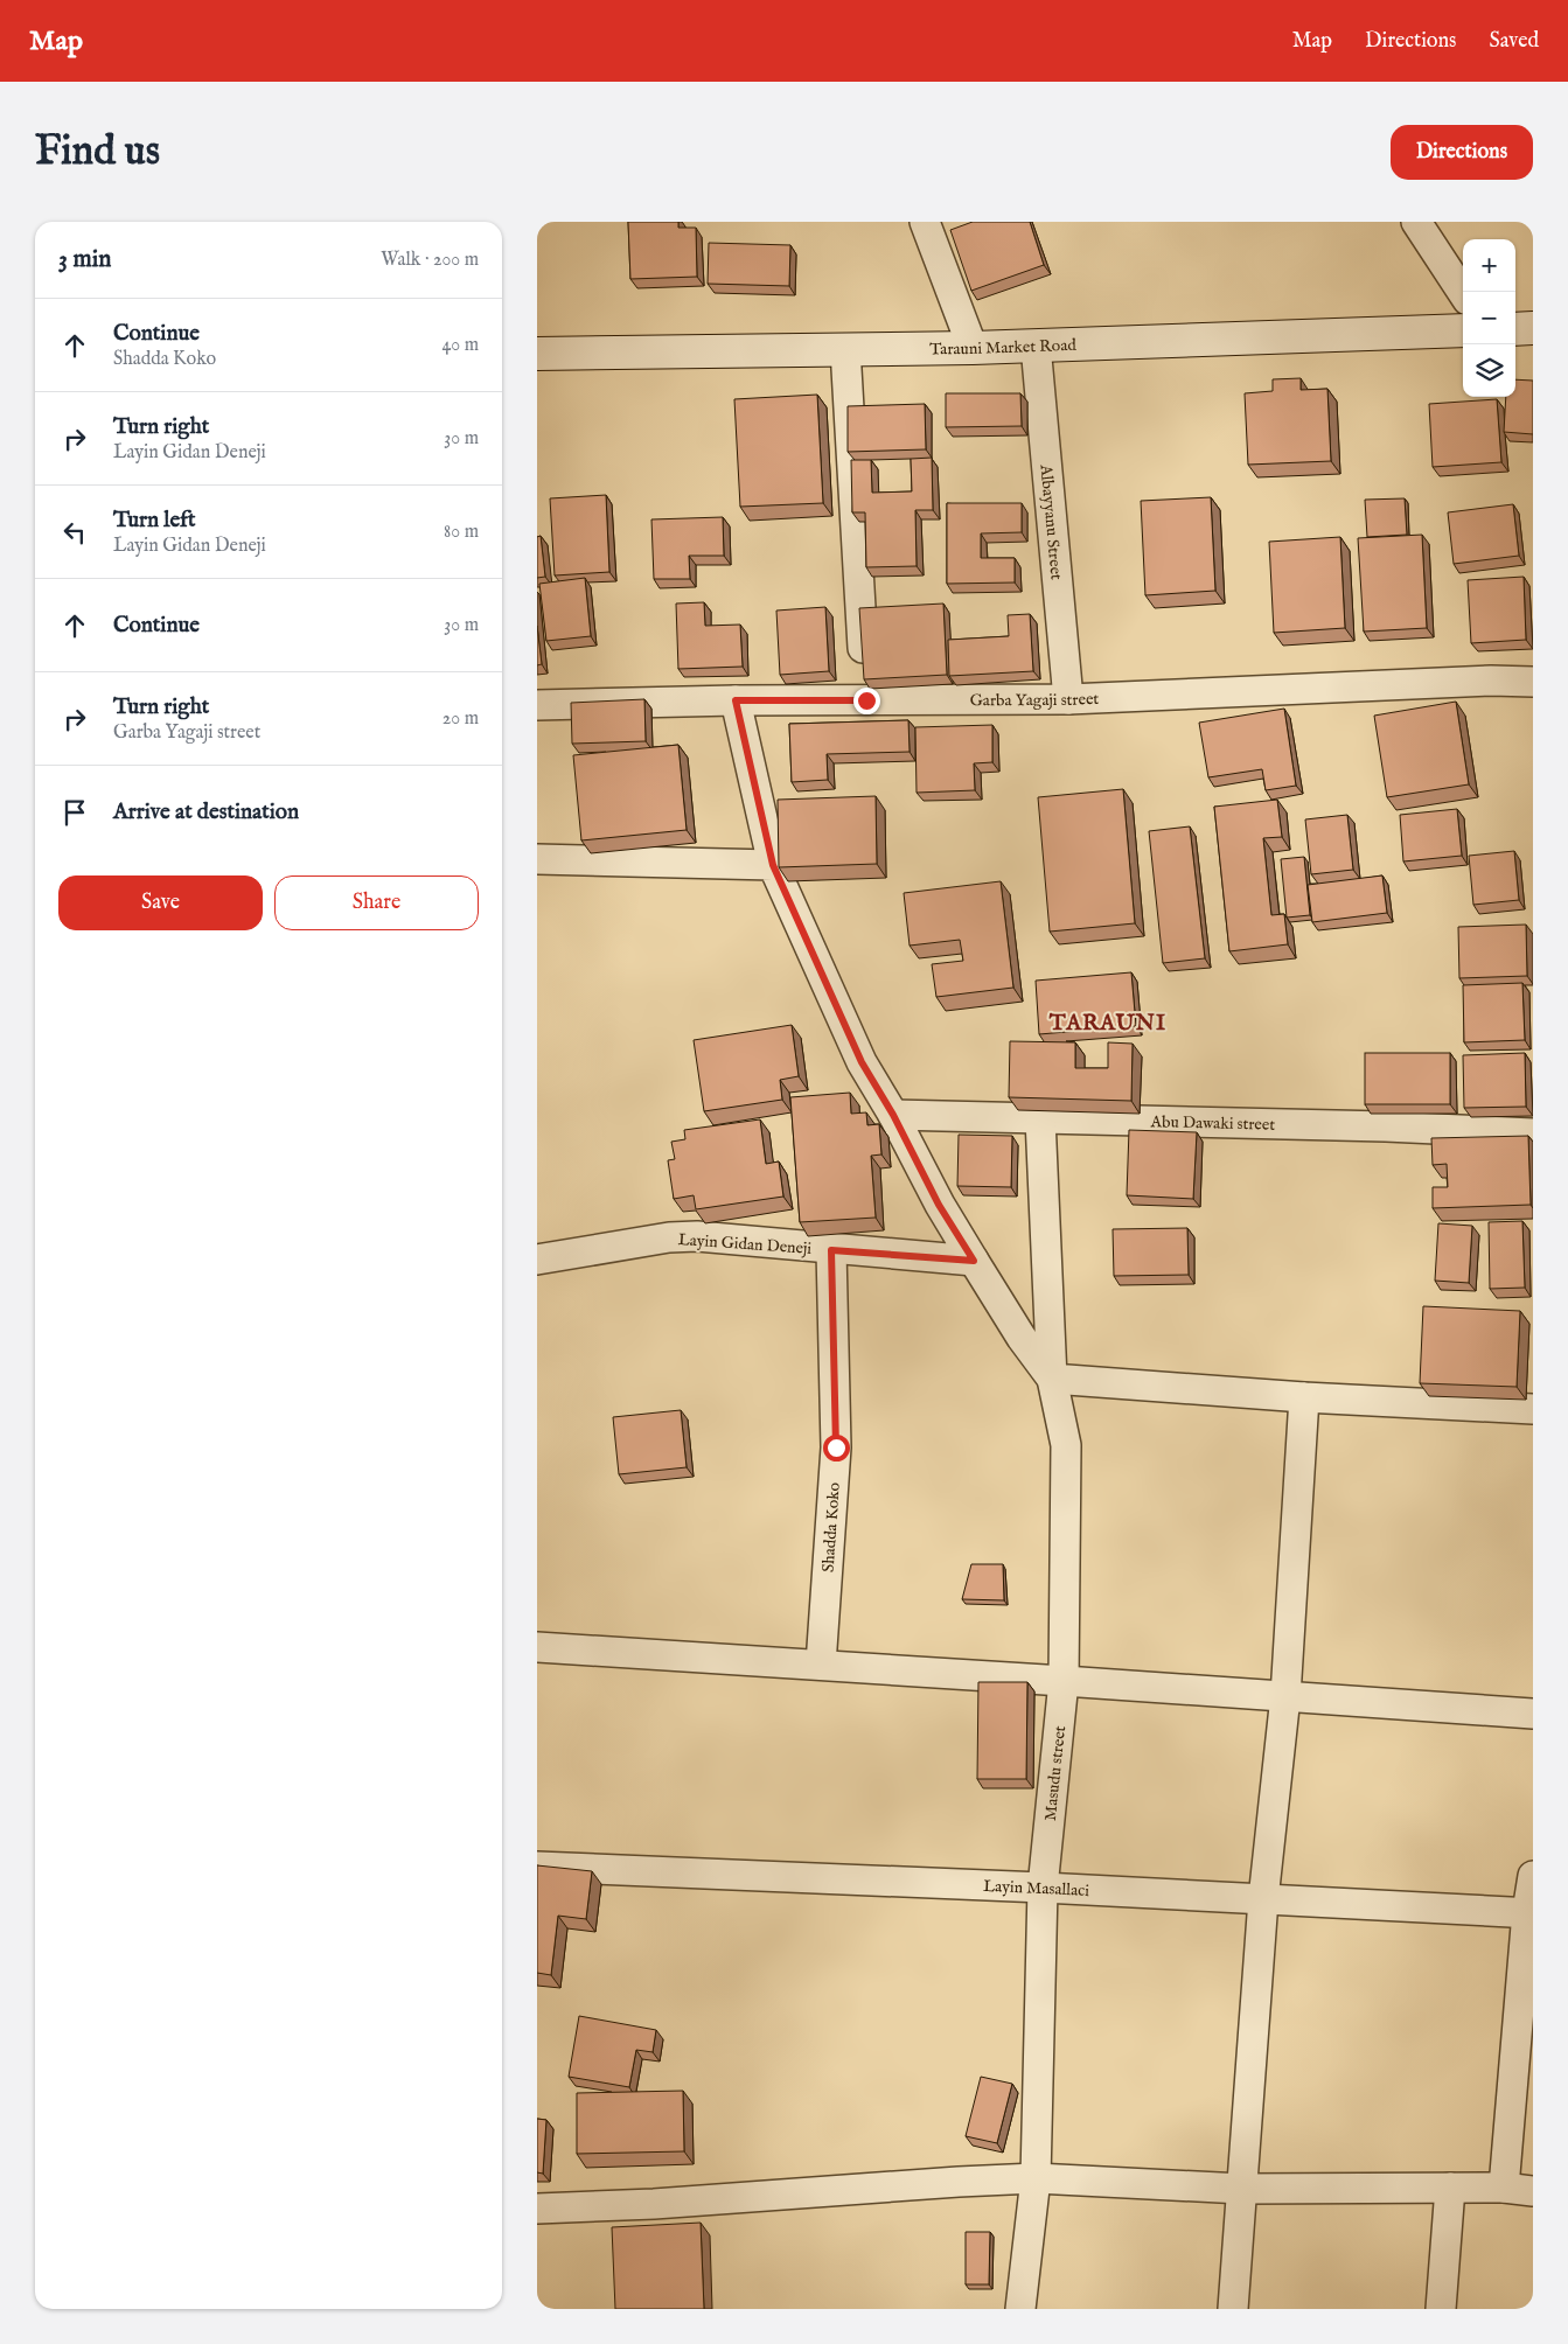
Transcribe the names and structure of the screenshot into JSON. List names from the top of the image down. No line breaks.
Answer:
{"streets":{"street":["Tarauni Market Road","Albayyanu Street","Garba Yagaji street","Abu Dawaki street","Layin Gidan Deneji","Shadda Koko","Masudu street","Layin Masallaci"]},"crossings":[["Tarauni Market Road","Albayyanu Street"],["Albayyanu Street","Garba Yagaji street"],["Layin Gidan Deneji","Shadda Koko"],["Layin Gidan Deneji","Masudu street"],["Masudu street","Layin Masallaci"]],"districts":["TARAUNI"],"page":{"header":"Map","nav":["Map","Directions","Saved"],"buttons":["Directions",["Save","Share"]],"title":"Find us","heading":["3 min","Walk · 200 m"],"map_buttons":["+","−"],"list":[["Continue","Shadda Koko","40 m"],["Turn right","Layin Gidan Deneji","30 m"],["Turn left","Layin Gidan Deneji","80 m"],["Continue","30 m"],["Turn right","Garba Yagaji street","20 m"],"Arrive at destination"]}}
